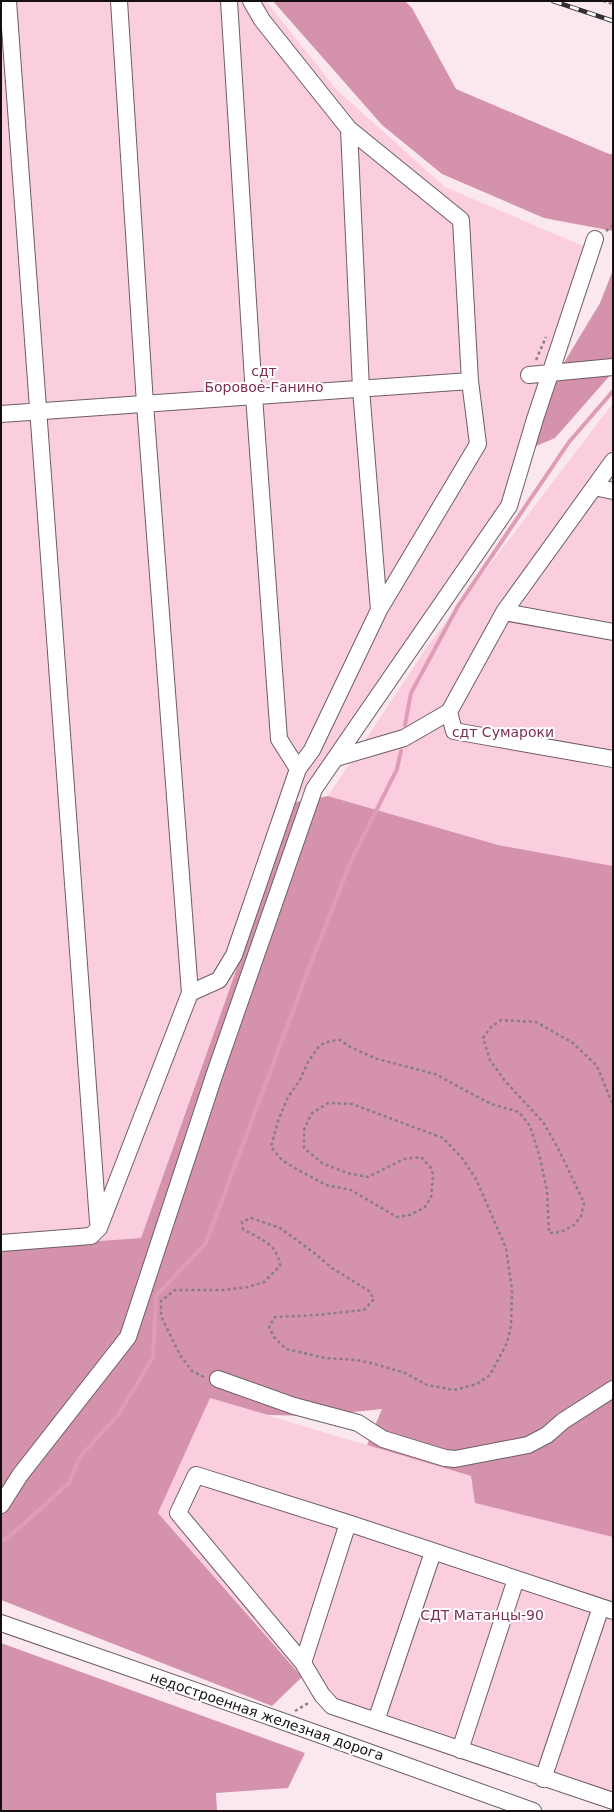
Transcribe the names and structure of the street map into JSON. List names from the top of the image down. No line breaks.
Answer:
{"streets":{"street":["недостроенная железная дорога"]},"parks":["сдт Боровое-Ганино","сдт Сумароки","СДТ Матанцы-90"]}
